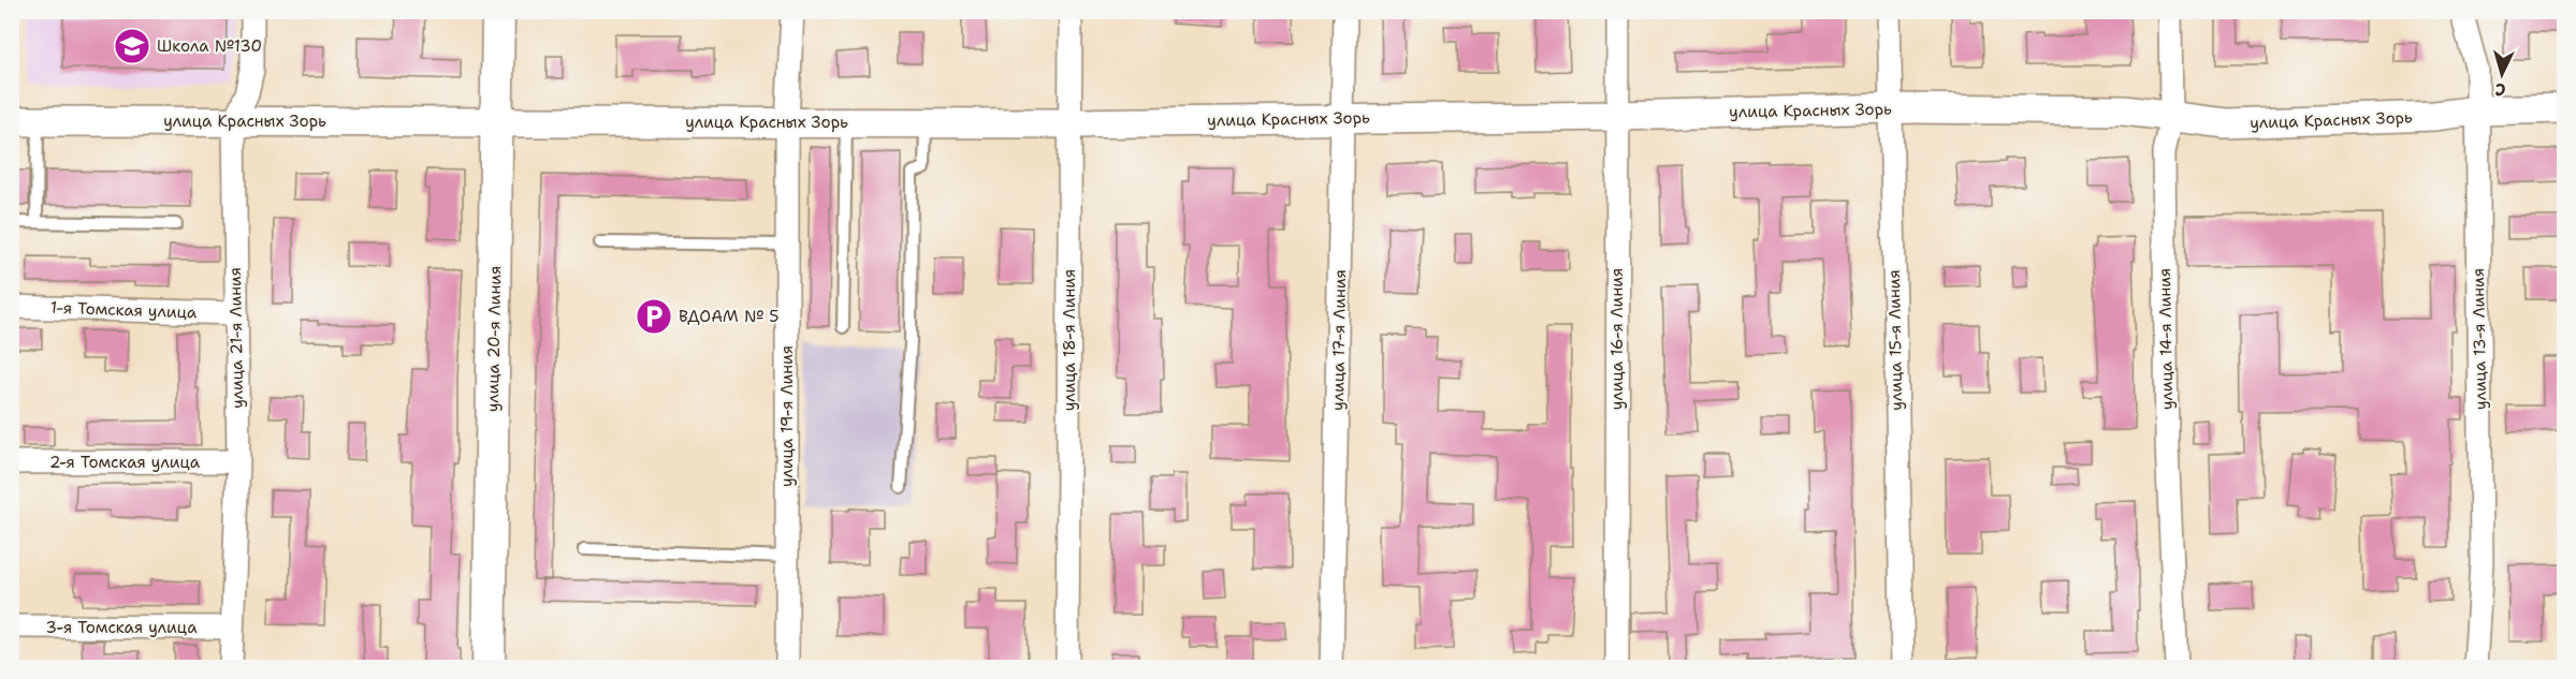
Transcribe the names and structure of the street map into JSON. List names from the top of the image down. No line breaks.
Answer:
{"streets":{"main road":["улица 20-я Линия"],"street":["улица Красных Зорь","1-я Томская улица","улица 21-я Линия","улица 16-я Линия","улица 14-я Линия","улица 13-я Линия","улица 18-я Линия","улица 17-я Линия","улица 15-я Линия","улица 19-я Линия","2-я Томская улица","3-я Томская улица"]},"crossings":[["улица Красных Зорь","улица 21-я Линия"],["улица Красных Зорь","улица 20-я Линия"],["улица Красных Зорь","улица 16-я Линия"],["улица Красных Зорь","улица 14-я Линия"],["улица Красных Зорь","улица 13-я Линия"],["улица Красных Зорь","улица 18-я Линия"],["улица Красных Зорь","улица 17-я Линия"],["улица Красных Зорь","улица 15-я Линия"],["улица Красных Зорь","улица 19-я Линия"],["1-я Томская улица","улица 21-я Линия"],["улица 21-я Линия","2-я Томская улица"],["улица 21-я Линия","3-я Томская улица"]],"places":{"school or university":["Школа №130"],"parking":["ВДОАМ № 5"]},"north":"bottom"}
